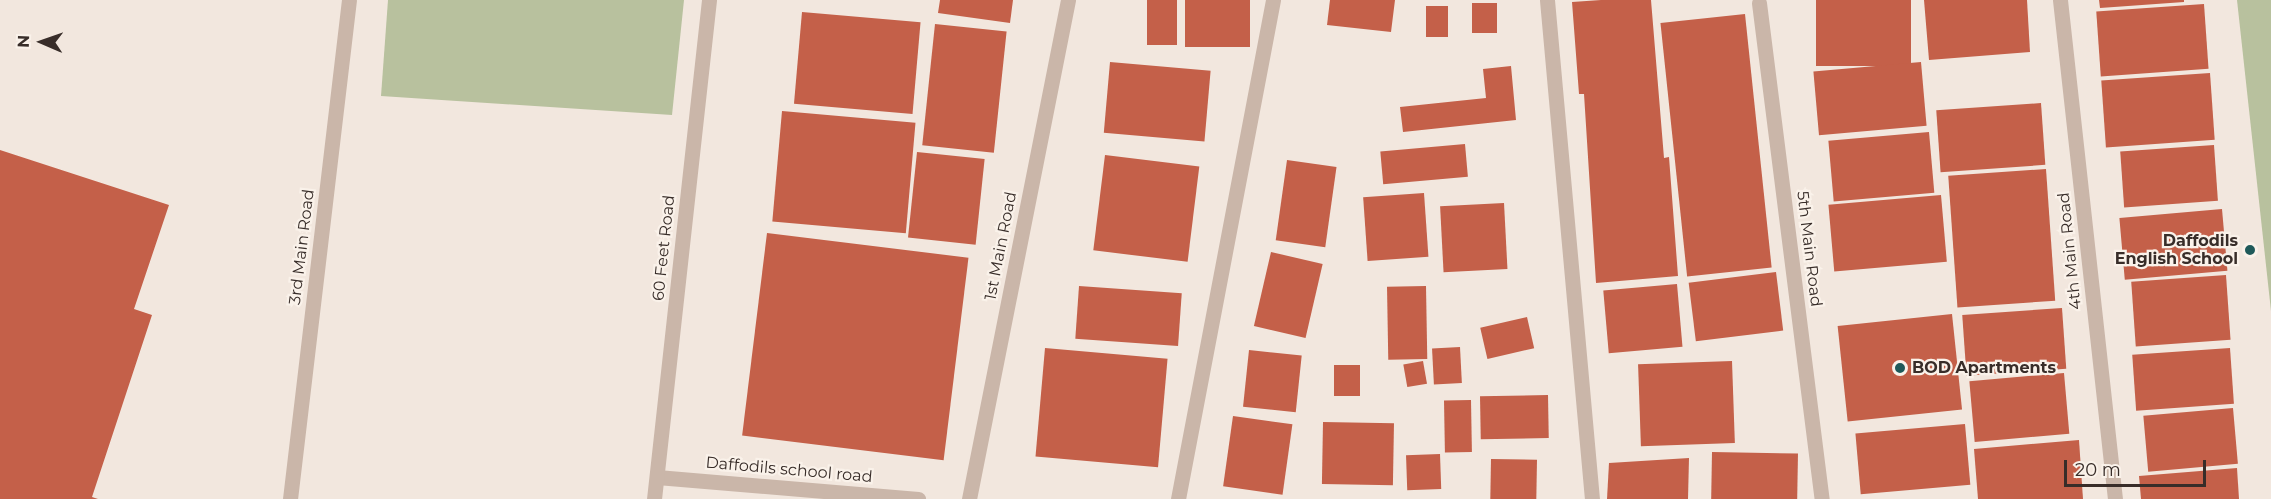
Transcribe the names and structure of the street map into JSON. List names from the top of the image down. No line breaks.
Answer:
{"streets":{"street":["1st Main Road","3rd Main Road","60 Feet Road","5th Main Road","4th Main Road","Daffodils school road"]},"crossings":[["60 Feet Road","Daffodils school road"]],"places":["Daffodils English School","BOD Apartments"],"scale_bar":"20 m","north":"left"}
